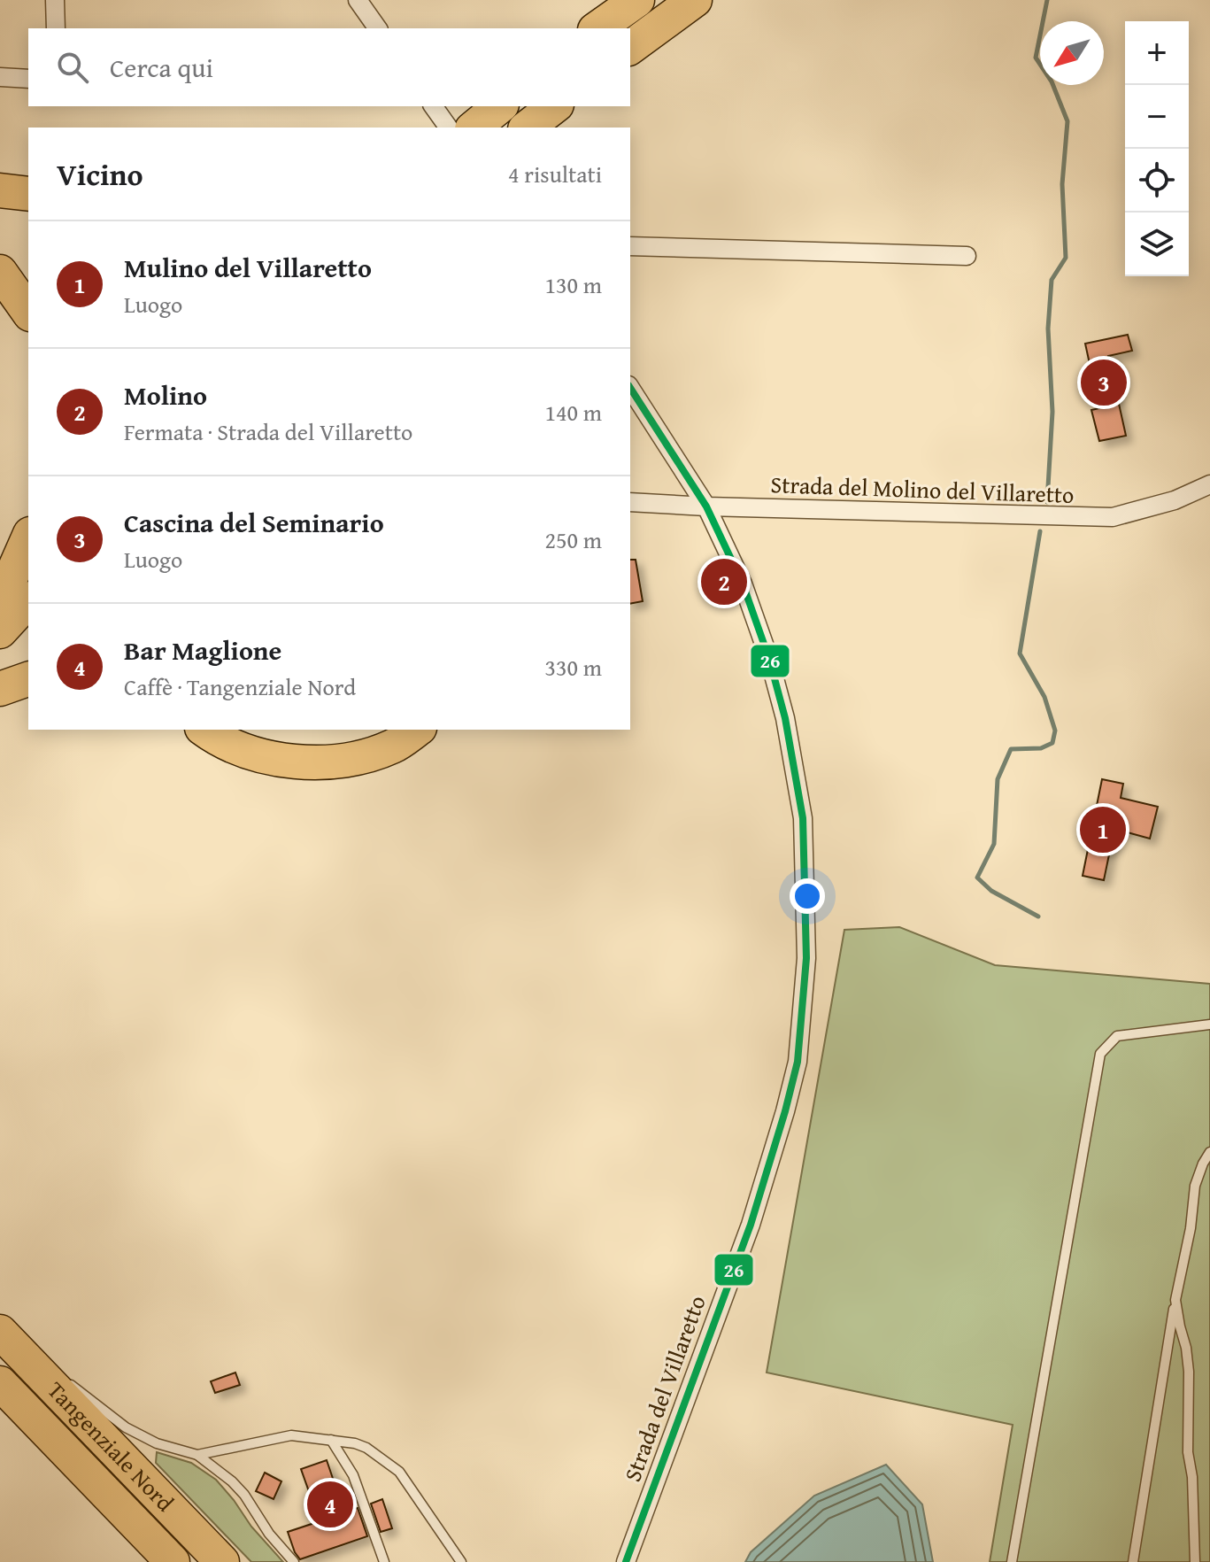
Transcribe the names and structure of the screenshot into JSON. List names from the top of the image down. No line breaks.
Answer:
{"streets":{"highway":["Tangenziale Nord"],"street":["Strada del Molino del Villaretto","Strada del Villaretto"]},"crossings":[["Strada del Molino del Villaretto","Strada del Villaretto"]],"lines":["transit line 26"],"north":"bottom left","page":{"map_buttons":["+","−"],"search":"Cerca qui","heading":["Vicino","4 risultati"],"list":[{"mark":"1","name":"Mulino del Villaretto","note":"Luogo","value":"130 m"},{"mark":"2","name":"Molino","note":"Fermata · Strada del Villaretto","value":"140 m"},{"mark":"3","name":"Cascina del Seminario","note":"Luogo","value":"250 m"},{"mark":"4","name":"Bar Maglione","note":"Caffè · Tangenziale Nord","value":"330 m"}],"pins":["3","2","1","4"]}}
